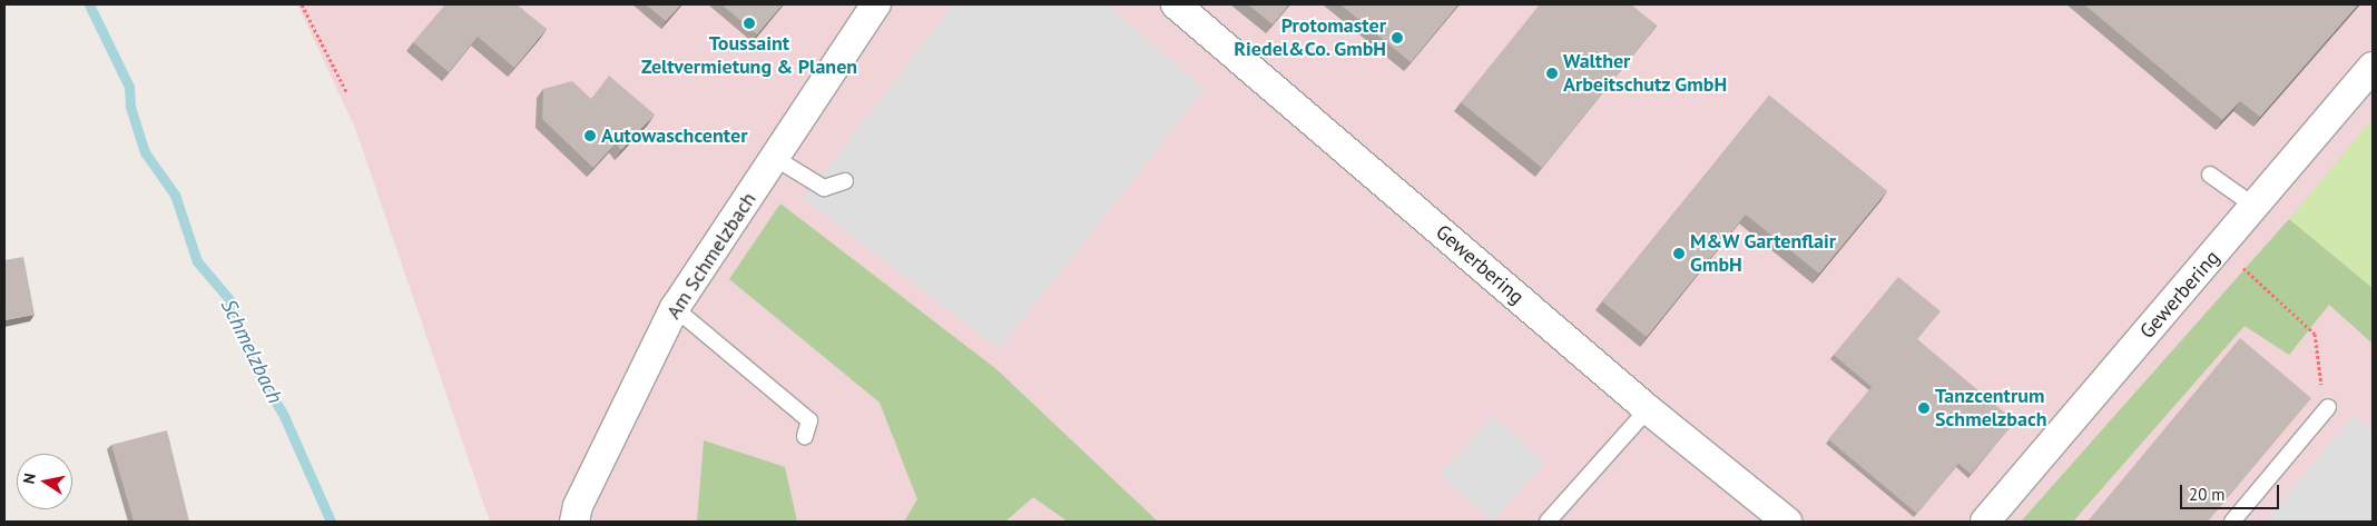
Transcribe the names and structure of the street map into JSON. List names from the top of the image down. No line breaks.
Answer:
{"streets":{"street":["Am Schmelzbach","Gewerbering"]},"water":["Schmelzbach"],"places":["Toussaint Zeltvermietung & Planen","Protomaster Riedel&Co. GmbH","Walther Arbeitschutz GmbH","Autowaschcenter","M&W Gartenflair GmbH","Tanzcentrum Schmelzbach"],"scale_bar":"20 m","north":"left"}
